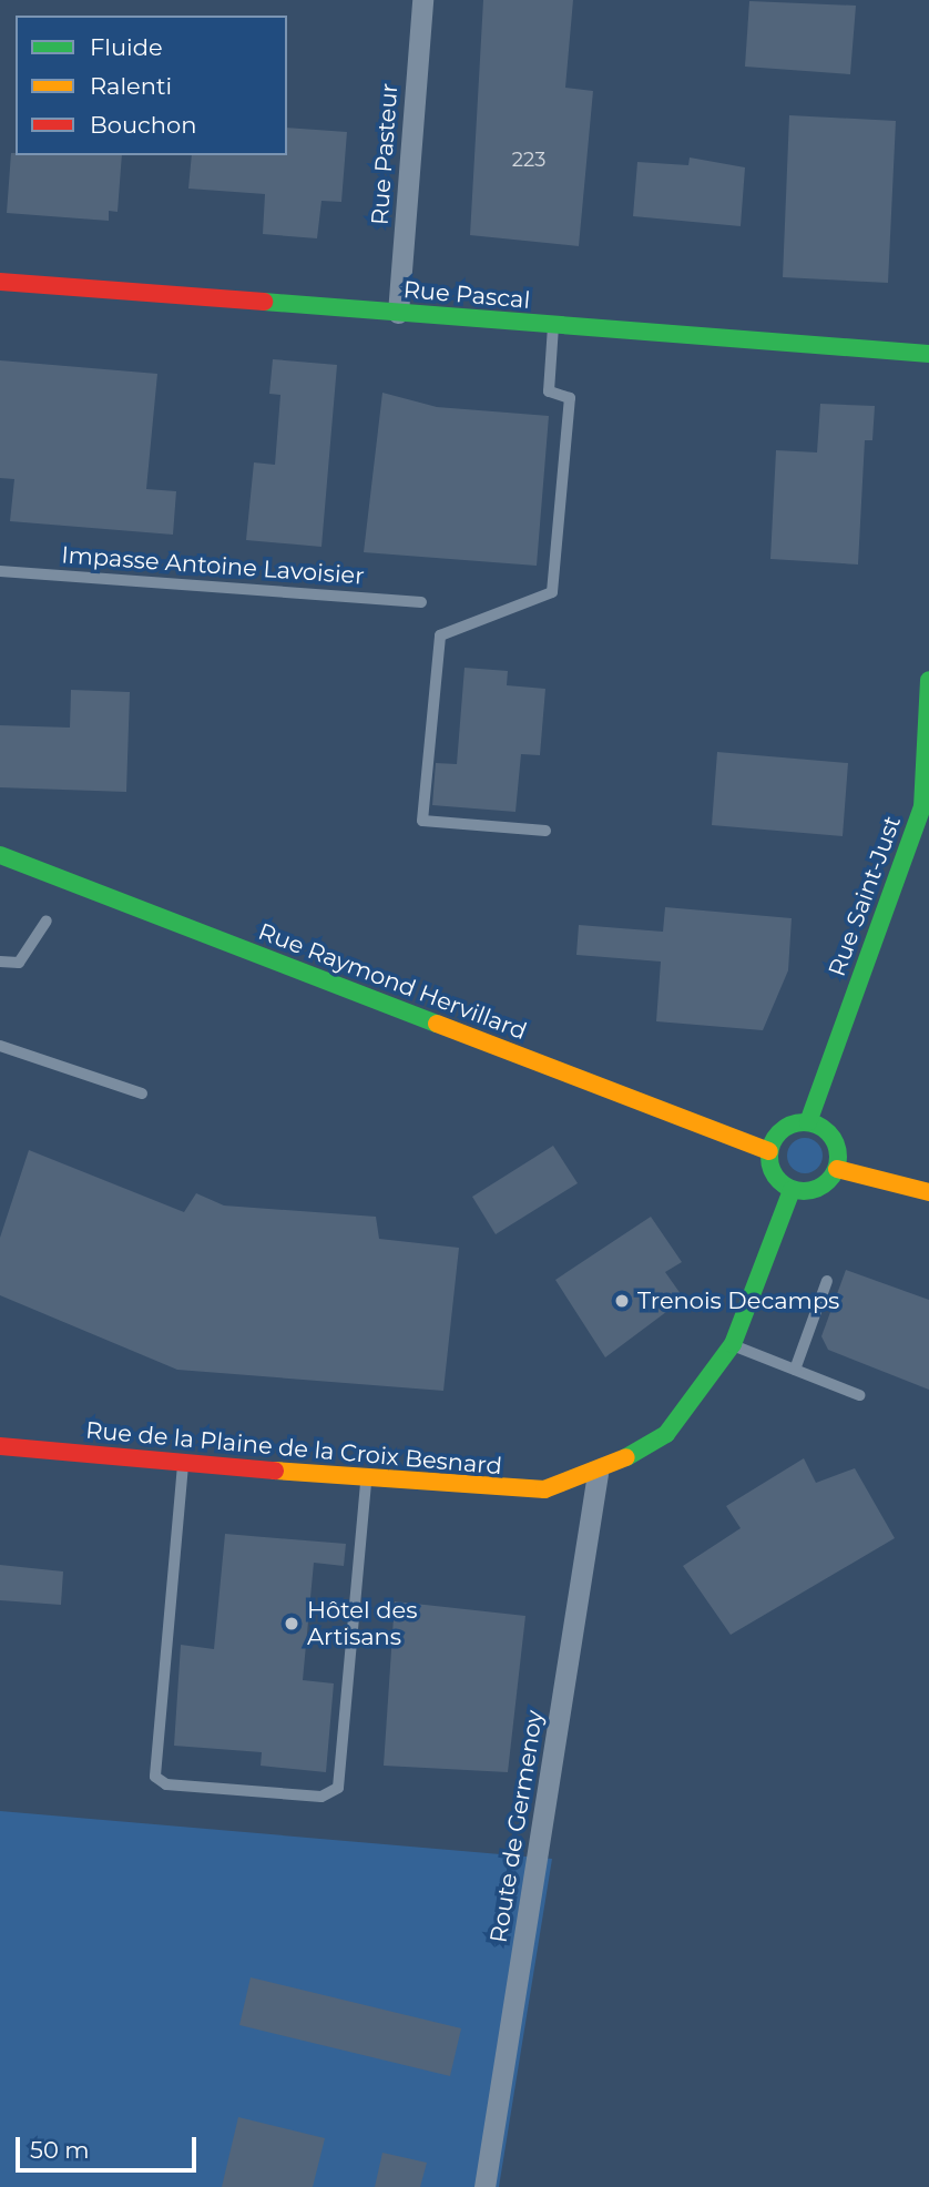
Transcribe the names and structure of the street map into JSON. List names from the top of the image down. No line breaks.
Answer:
{"streets":{"street":["Rue Pasteur","Rue Pascal","Rue Saint-Just","Rue Raymond Hervillard","Rue de la Plaine de la Croix Besnard","Route de Germenoy"],"lane":["Impasse Antoine Lavoisier"]},"crossings":[["Rue Pasteur","Rue Pascal"],["Rue Saint-Just","Rue Raymond Hervillard"],["Rue Saint-Just","Rue de la Plaine de la Croix Besnard"],["Rue Raymond Hervillard","Rue de la Plaine de la Croix Besnard"],["Rue de la Plaine de la Croix Besnard","Route de Germenoy"]],"places":["Trenois Decamps","Hôtel des Artisans"],"house_numbers":["223"],"legend":["Fluide","Ralenti","Bouchon"],"scale_bar":"50 m"}
